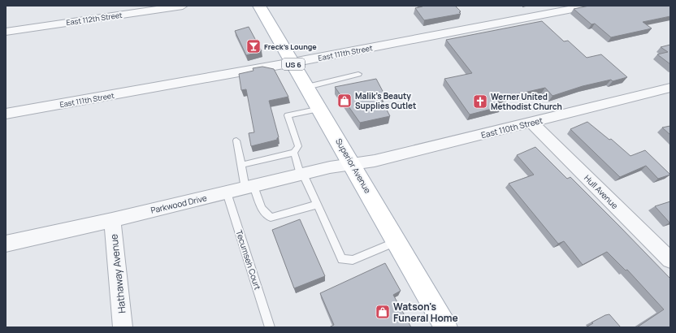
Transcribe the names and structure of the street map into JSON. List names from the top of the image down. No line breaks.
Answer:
{"streets":{"main road":["US 6","Superior Avenue"],"street":["East 112th Street","East 111th Street","East 110th Street","Hull Avenue","Parkwood Drive","Hathaway Avenue"],"lane":["Tecumseh Court"]},"crossings":[["East 111th Street","Superior Avenue"],["East 110th Street","Superior Avenue"],["East 110th Street","Hull Avenue"],["East 110th Street","Parkwood Drive"],["Superior Avenue","Parkwood Drive"],["Parkwood Drive","Tecumseh Court"],["Parkwood Drive","Hathaway Avenue"]],"places":{"bar":["Freck's Lounge"],"shop":["Malik's Beauty Supplies Outlet","Watson's Funeral Home"],"church":["Werner United Methodist Church"]}}
